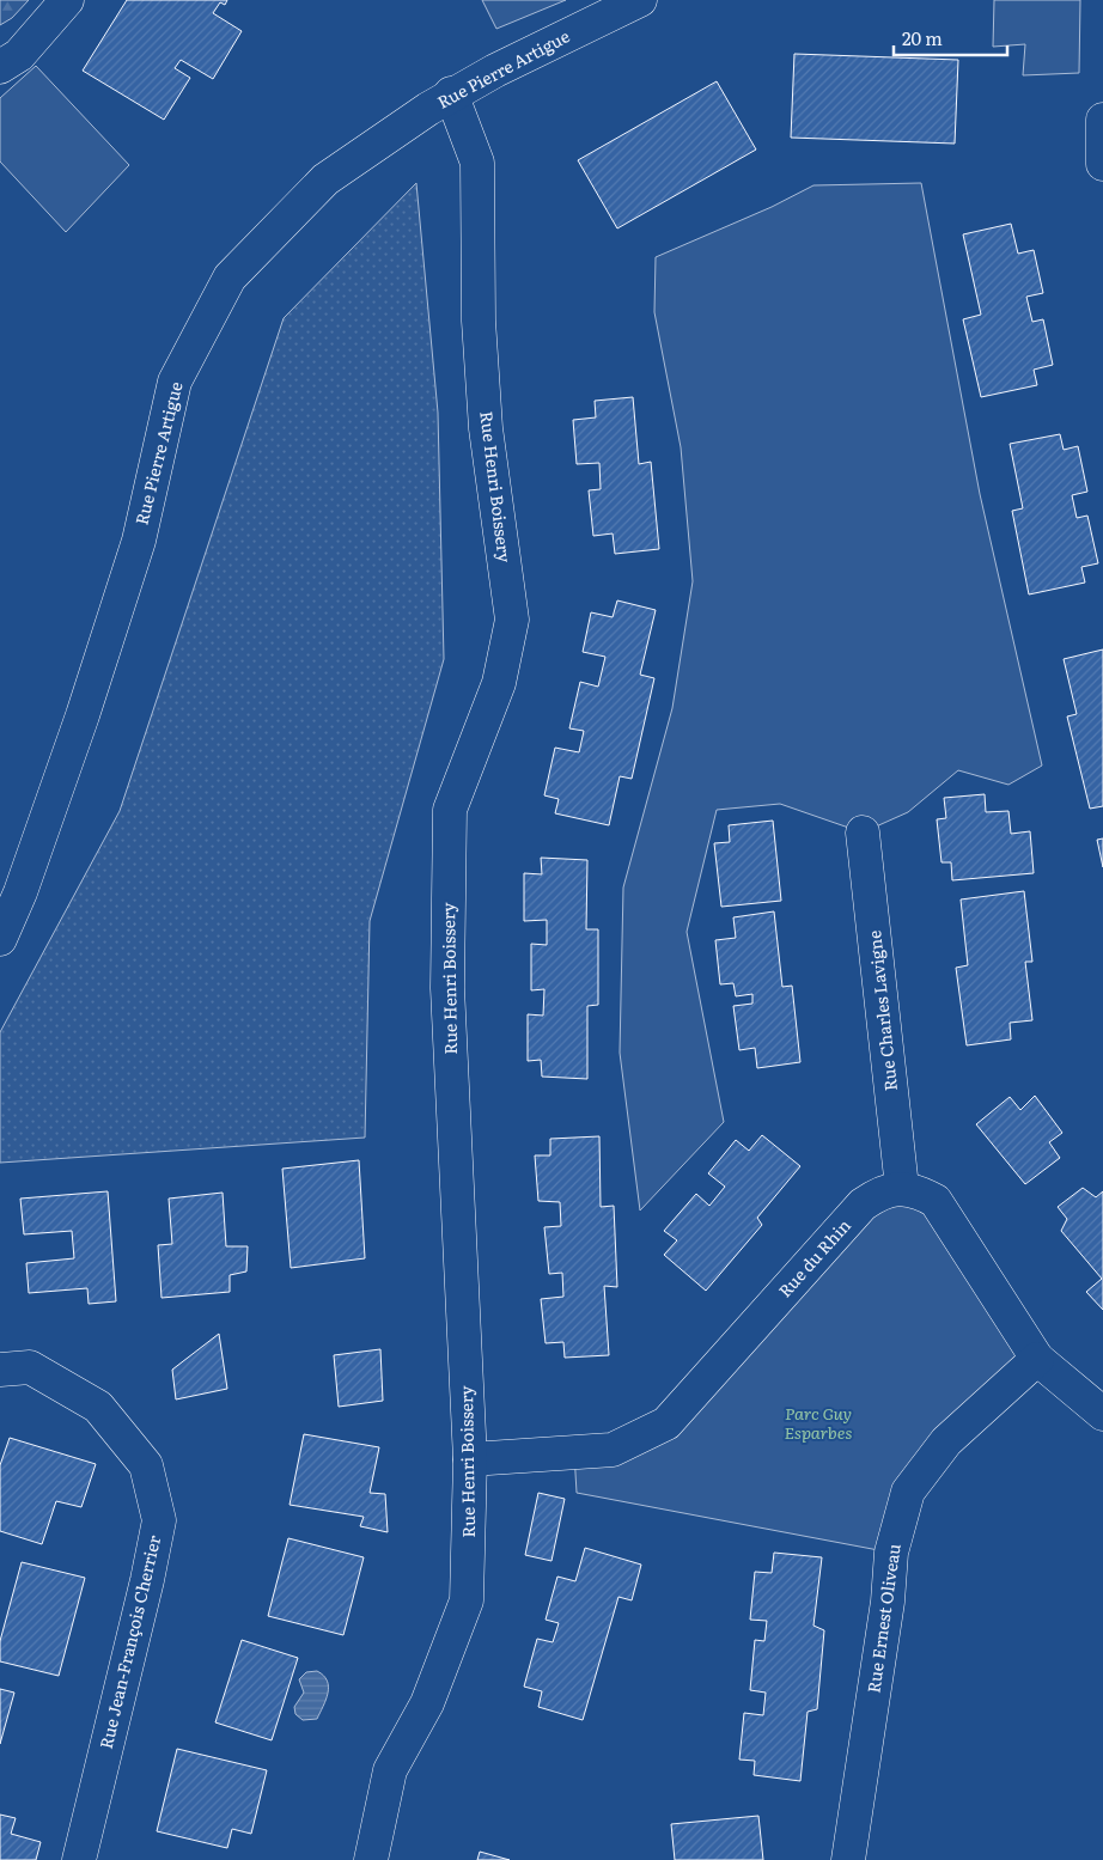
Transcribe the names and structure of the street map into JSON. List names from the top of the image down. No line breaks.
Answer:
{"streets":{"street":["Rue Pierre Artigue","Rue Henri Boissery","Rue Charles Lavigne","Rue du Rhin","Rue Ernest Oliveau","Rue Jean-François Cherrier"]},"crossings":[["Rue Pierre Artigue","Rue Henri Boissery"],["Rue Henri Boissery","Rue du Rhin"],["Rue Charles Lavigne","Rue du Rhin"]],"parks":["Parc Guy Esparbes"],"scale_bar":"20 m"}
